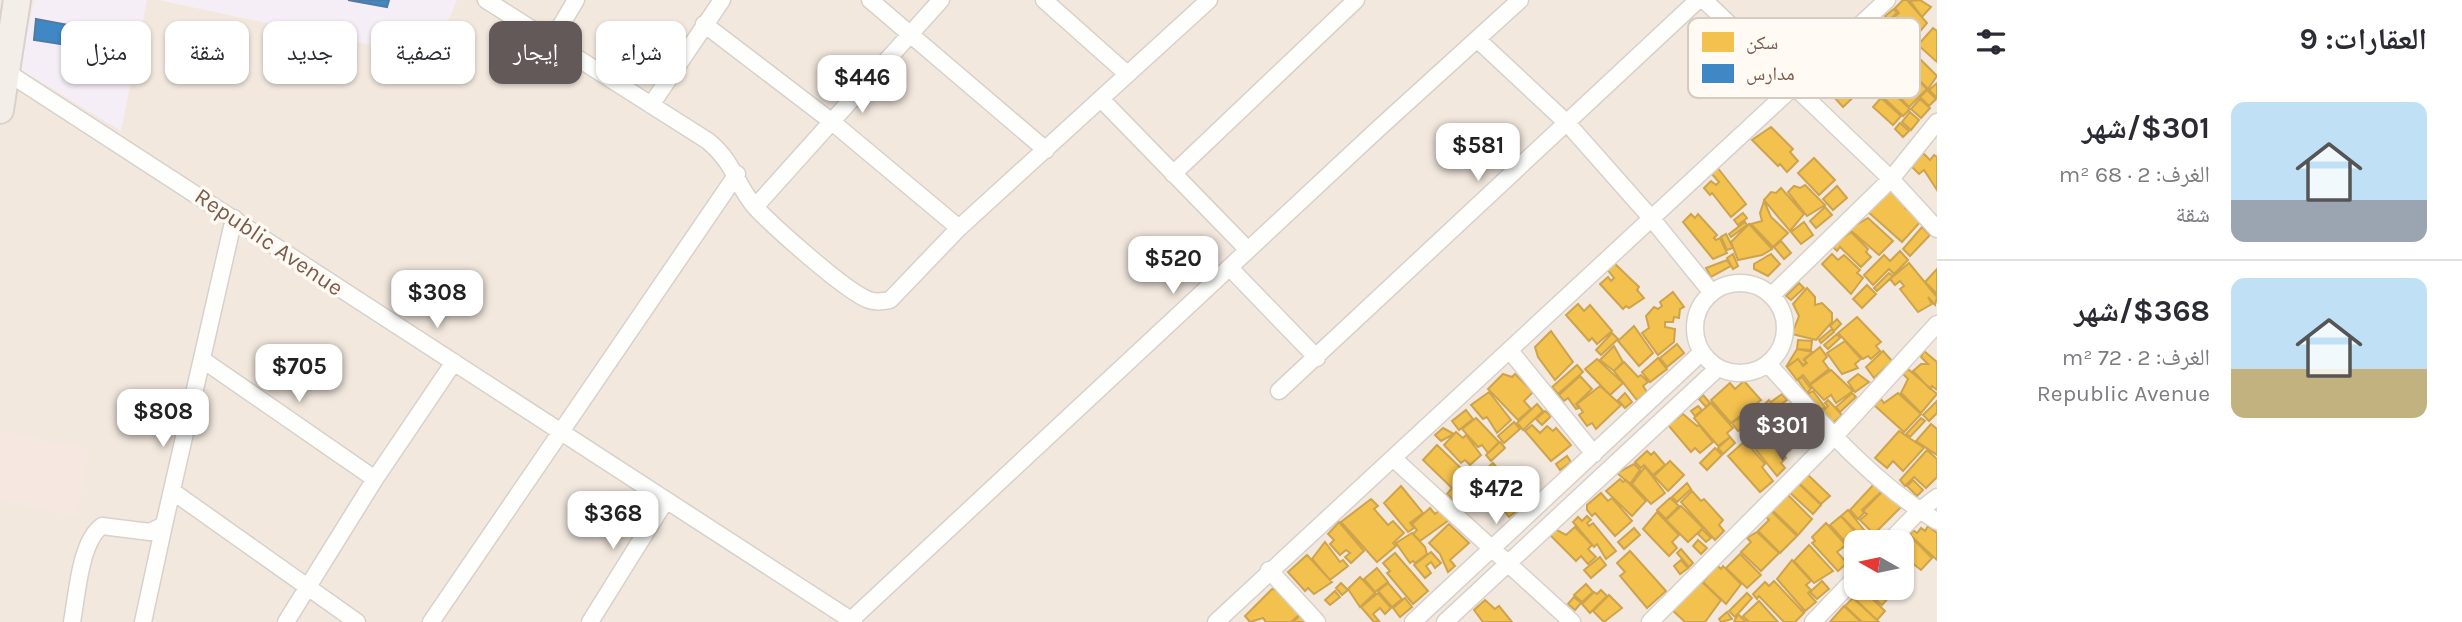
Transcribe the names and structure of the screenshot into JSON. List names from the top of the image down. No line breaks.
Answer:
{"streets":{"street":["Republic Avenue"]},"legend":["سكن","مدارس"],"north":"left","page":{"heading":"العقارات: 9","chip":["شراء","إيجار","تصفية","جديد","شقة","منزل"],"price":["$446","$581","$520","$308","$705","$808","$301","$472","$368"],"list":[{"name":"$301/شهر","note":"الغرف: 2 · 68 m² · شقة"},{"name":"$368/شهر","note":"الغرف: 2 · 72 m² · Republic Avenue"}]}}
